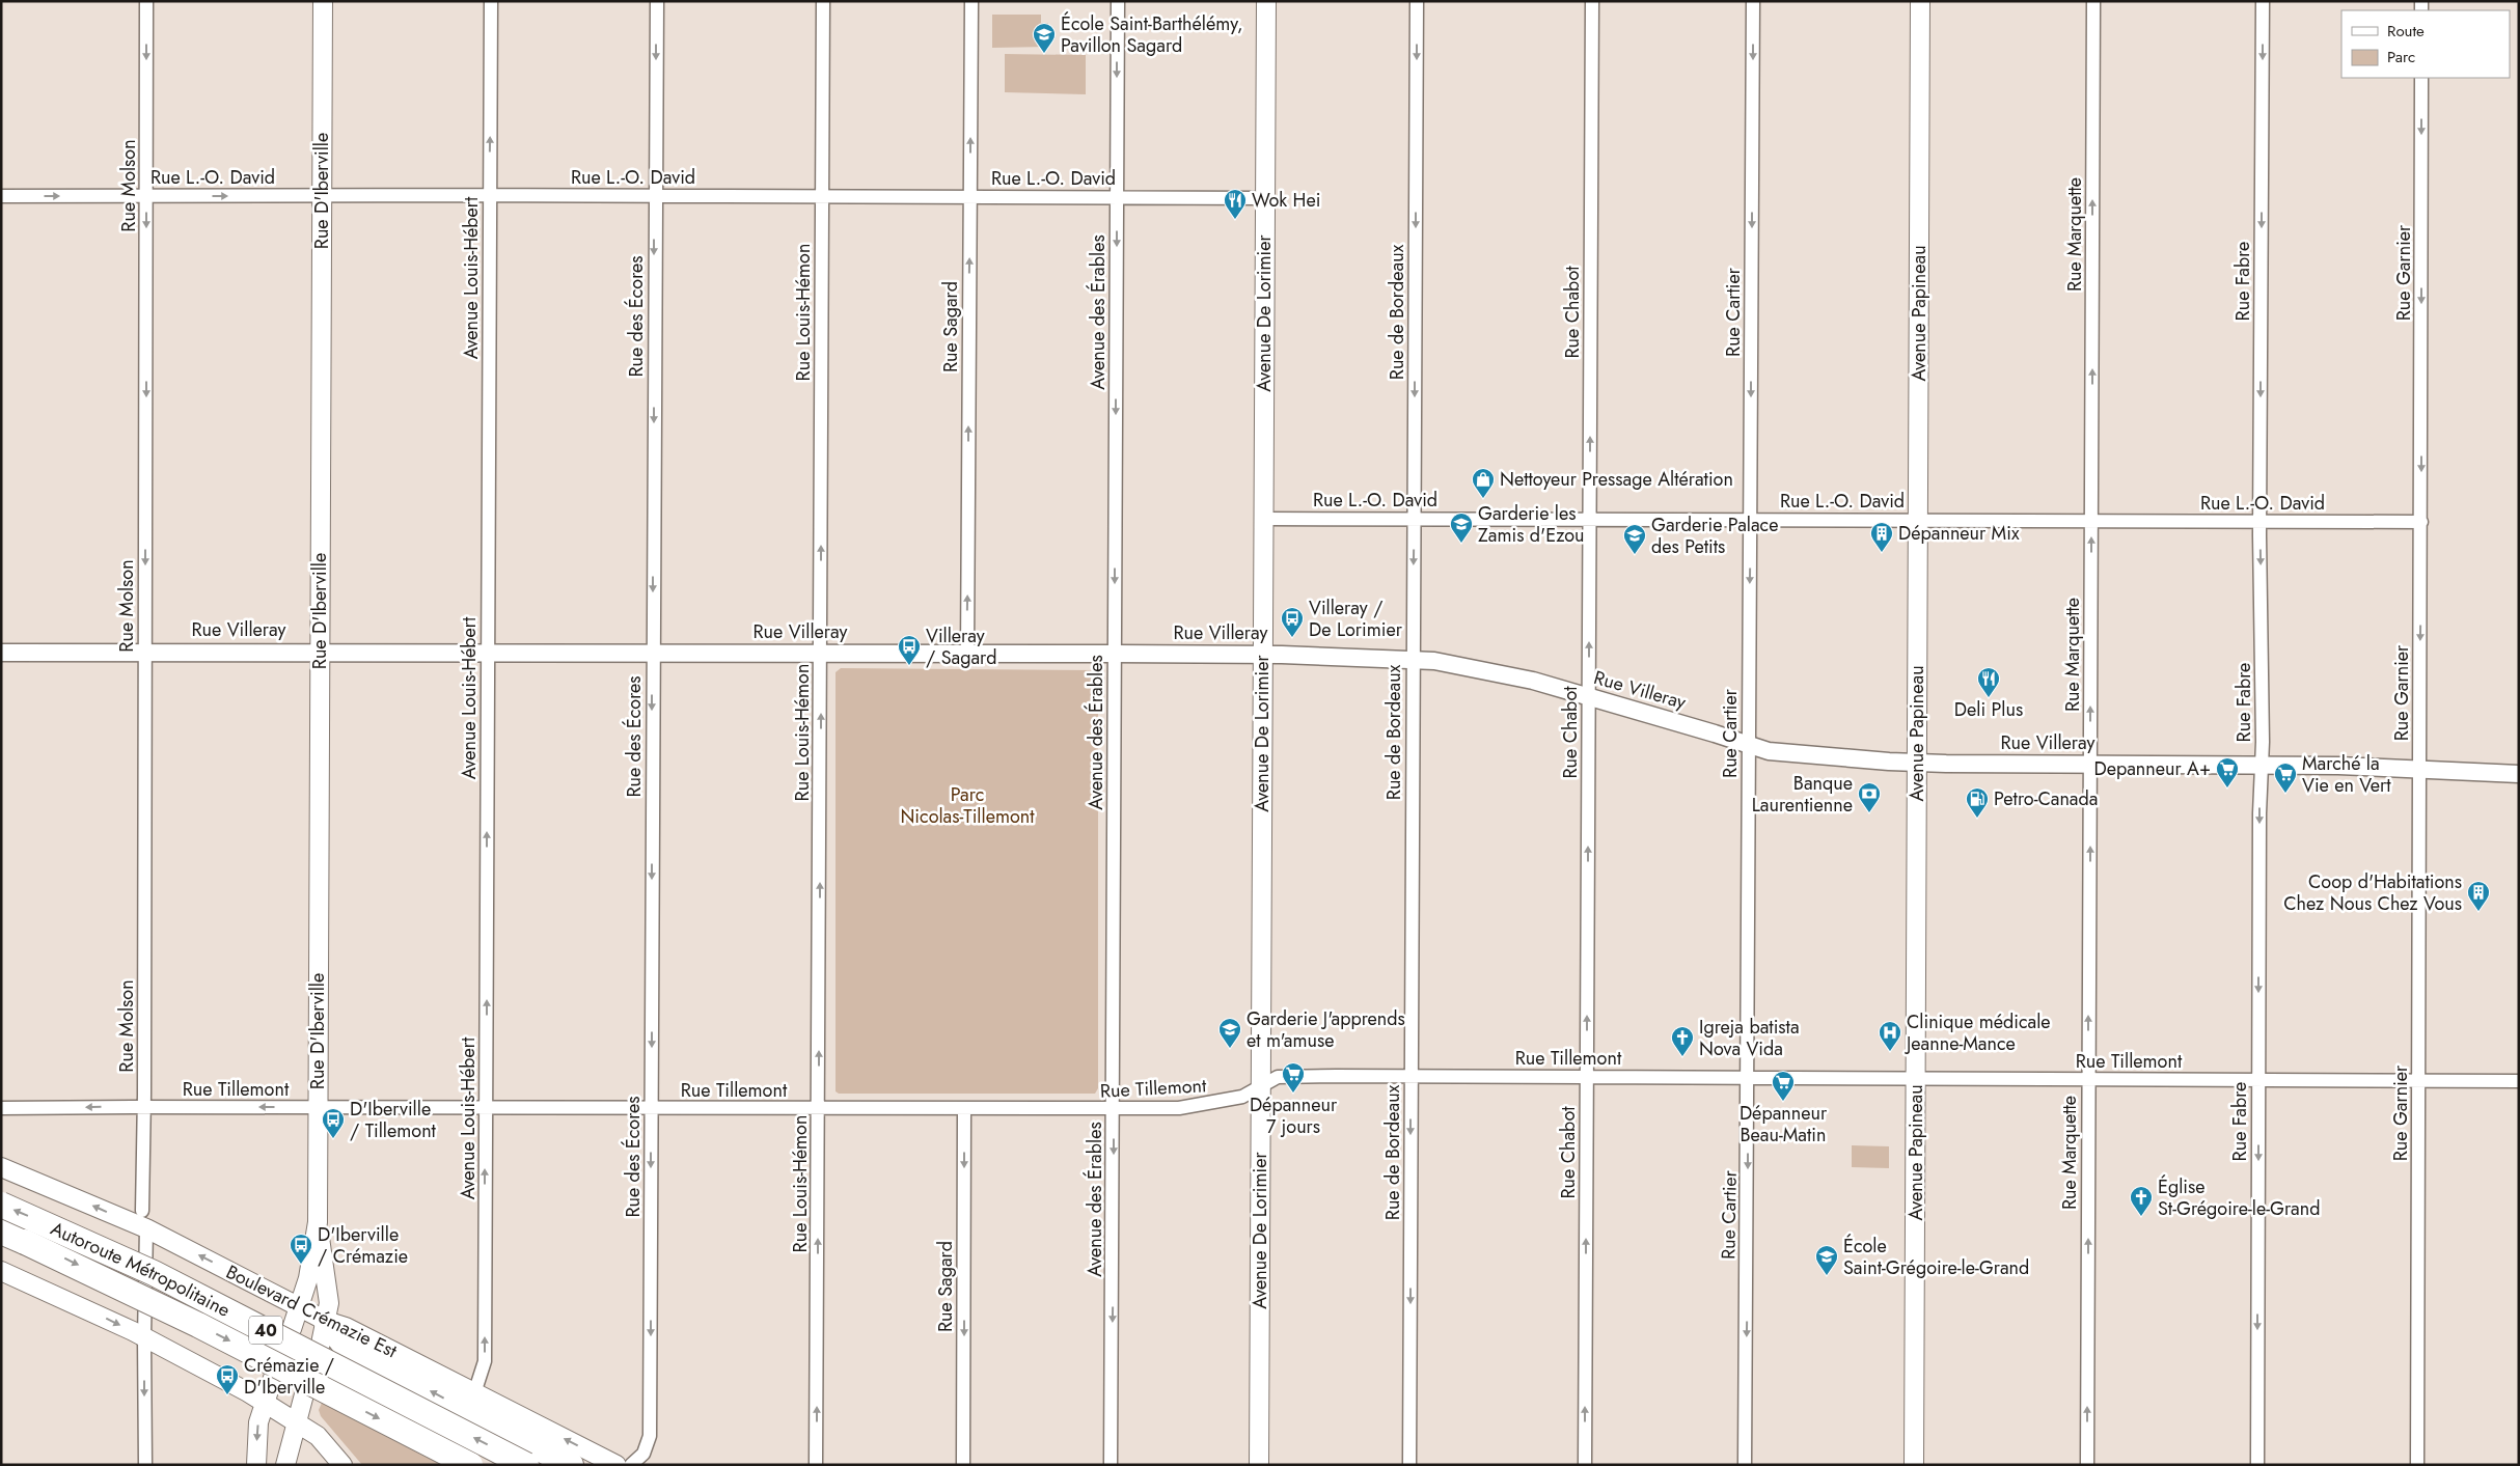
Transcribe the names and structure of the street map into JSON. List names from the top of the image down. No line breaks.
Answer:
{"streets":{"highway":["Autoroute Métropolitaine","40"],"main road":["Rue D'Iberville","Avenue De Lorimier","Avenue Papineau","Boulevard Crémazie Est"],"street":["Rue L.-O. David","Rue Molson","Rue Marquette","Rue Garnier","Avenue Louis-Hébert","Rue Fabre","Rue Louis-Hémon","Avenue des Érables","Rue de Bordeaux","Rue Chabot","Rue Cartier","Rue des Écores","Rue Sagard","Rue Villeray","Rue Tillemont"]},"crossings":[["Rue L.-O. David","Rue Molson"],["Rue L.-O. David","Rue D'Iberville"],["Rue L.-O. David","Rue Marquette"],["Rue L.-O. David","Rue Garnier"],["Rue L.-O. David","Avenue Louis-Hébert"],["Rue L.-O. David","Rue Fabre"],["Rue L.-O. David","Rue Louis-Hémon"],["Rue L.-O. David","Avenue des Érables"],["Rue L.-O. David","Rue de Bordeaux"],["Rue L.-O. David","Rue Chabot"],["Rue L.-O. David","Rue Cartier"],["Rue L.-O. David","Avenue De Lorimier"],["Rue L.-O. David","Avenue Papineau"],["Rue L.-O. David","Rue des Écores"],["Rue L.-O. David","Rue Sagard"],["Rue Molson","Rue Villeray"],["Rue Molson","Rue Tillemont"],["Rue Molson","Boulevard Crémazie Est"],["Rue D'Iberville","Rue Villeray"],["Rue D'Iberville","Rue Tillemont"],["Rue D'Iberville","Boulevard Crémazie Est"],["Rue Marquette","Rue Villeray"],["Rue Marquette","Rue Tillemont"],["Rue Garnier","Rue Villeray"],["Rue Garnier","Rue Tillemont"],["Avenue Louis-Hébert","Rue Villeray"],["Avenue Louis-Hébert","Rue Tillemont"],["Avenue Louis-Hébert","Boulevard Crémazie Est"],["Rue Fabre","Rue Villeray"],["Rue Fabre","Rue Tillemont"],["Rue Louis-Hémon","Rue Villeray"],["Rue Louis-Hémon","Rue Tillemont"],["Avenue des Érables","Rue Villeray"],["Avenue des Érables","Rue Tillemont"],["Rue de Bordeaux","Rue Villeray"],["Rue de Bordeaux","Rue Tillemont"],["Rue Chabot","Rue Villeray"],["Rue Chabot","Rue Tillemont"],["Rue Cartier","Rue Villeray"],["Rue Cartier","Rue Tillemont"],["Avenue De Lorimier","Rue Villeray"],["Avenue De Lorimier","Rue Tillemont"],["Avenue Papineau","Rue Villeray"],["Avenue Papineau","Rue Tillemont"],["Rue des Écores","Rue Villeray"],["Rue des Écores","Rue Tillemont"],["Rue Sagard","Rue Villeray"],["Rue Sagard","Rue Tillemont"]],"one_way":["Rue Molson","Rue Marquette","Rue Garnier","Avenue Louis-Hébert","Rue Fabre","Rue Louis-Hémon","Avenue des Érables","Rue de Bordeaux","Rue Chabot","Rue Cartier","Rue des Écores"],"parks":["Parc Nicolas-Tillemont"],"places":{"school or university":["École Saint-Barthélémy, Pavillon Sagard","Garderie les Zamis d'Ezou","Garderie Palace des Petits","Garderie J'apprends et m'amuse","École Saint-Grégoire-le-Grand"],"restaurant":["Wok Hei","Deli Plus"],"shop":["Nettoyeur Pressage Altération"],"building":["Dépanneur Mix","Coop d'Habitations Chez Nous Chez Vous"],"bus stop":["Villeray / De Lorimier","Villeray / Sagard","D'Iberville / Tillemont","D'Iberville / Crémazie","Crémazie / D'Iberville"],"supermarket":["Depanneur A+","Marché la Vie en Vert","Dépanneur 7 jours","Dépanneur Beau-Matin"],"bank":["Banque Laurentienne"],"fuel station":["Petro-Canada"],"hospital":["Clinique médicale Jeanne-Mance"],"church":["Igreja batista Nova Vida","Église St-Grégoire-le-Grand"]},"legend":["Route","Parc"]}
